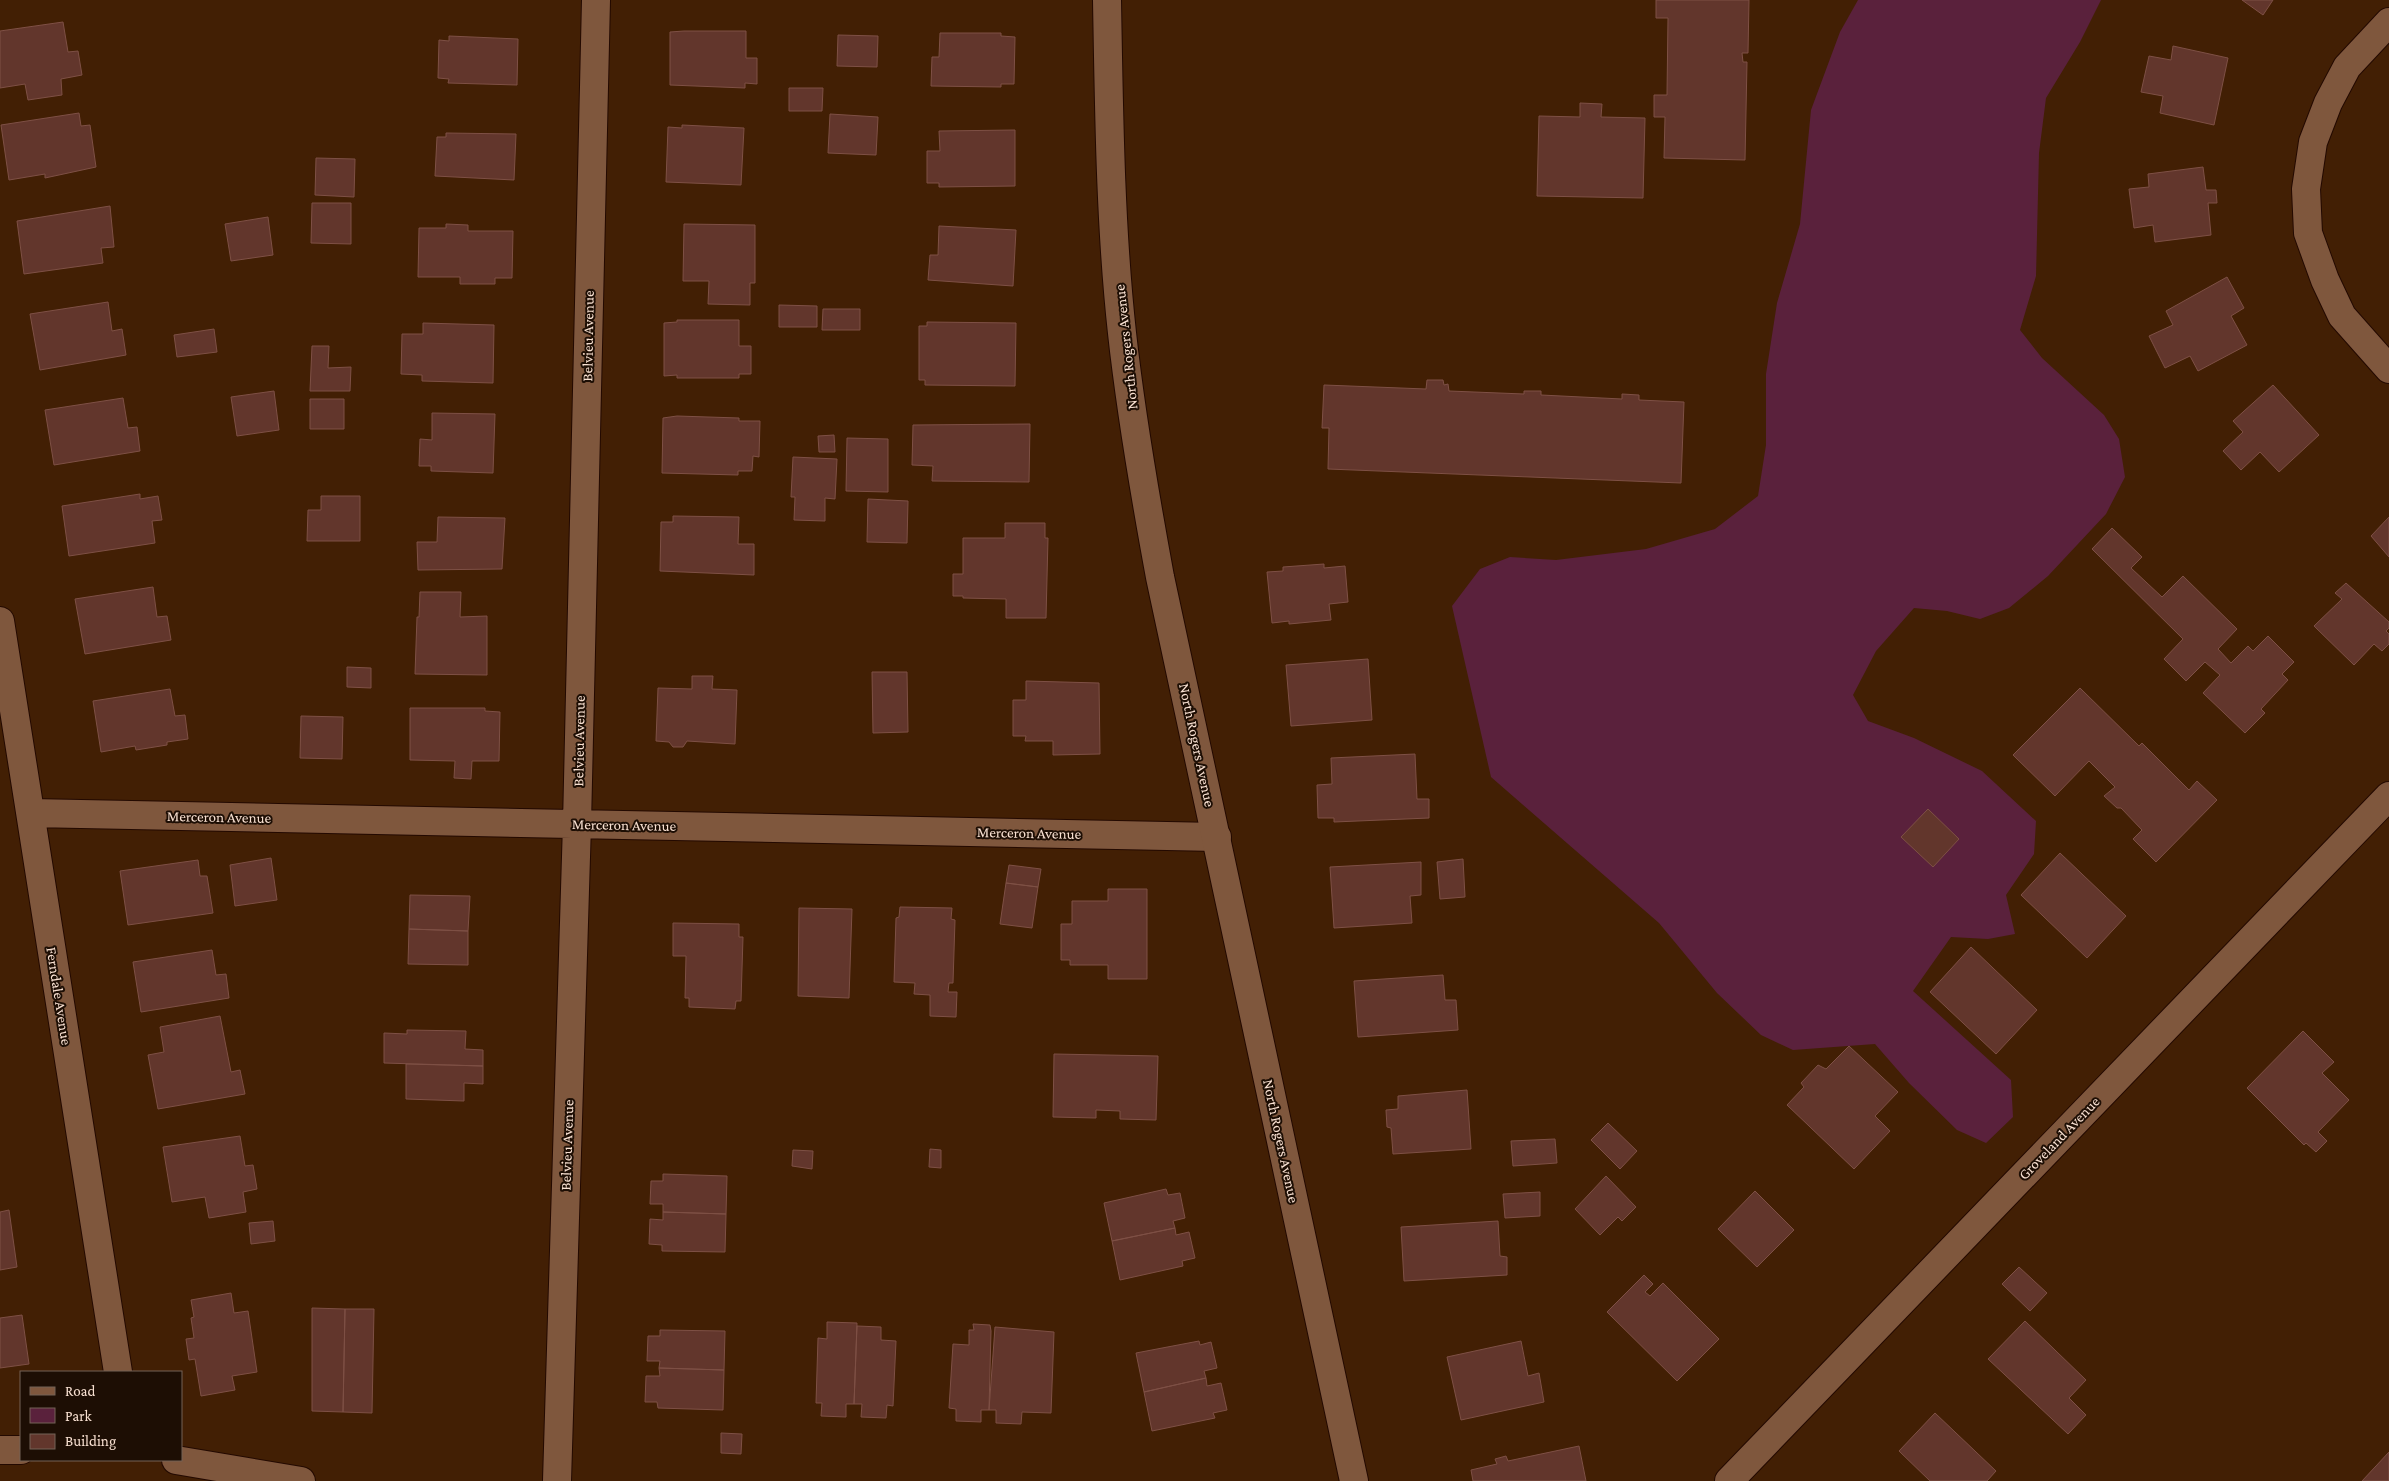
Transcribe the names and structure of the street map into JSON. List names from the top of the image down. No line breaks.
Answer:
{"streets":{"street":["Belvieu Avenue","North Rogers Avenue","Merceron Avenue","Ferndale Avenue","Groveland Avenue"]},"crossings":[["Belvieu Avenue","Merceron Avenue"],["North Rogers Avenue","Merceron Avenue"],["Merceron Avenue","Ferndale Avenue"]],"legend":["Road","Park","Building"]}
